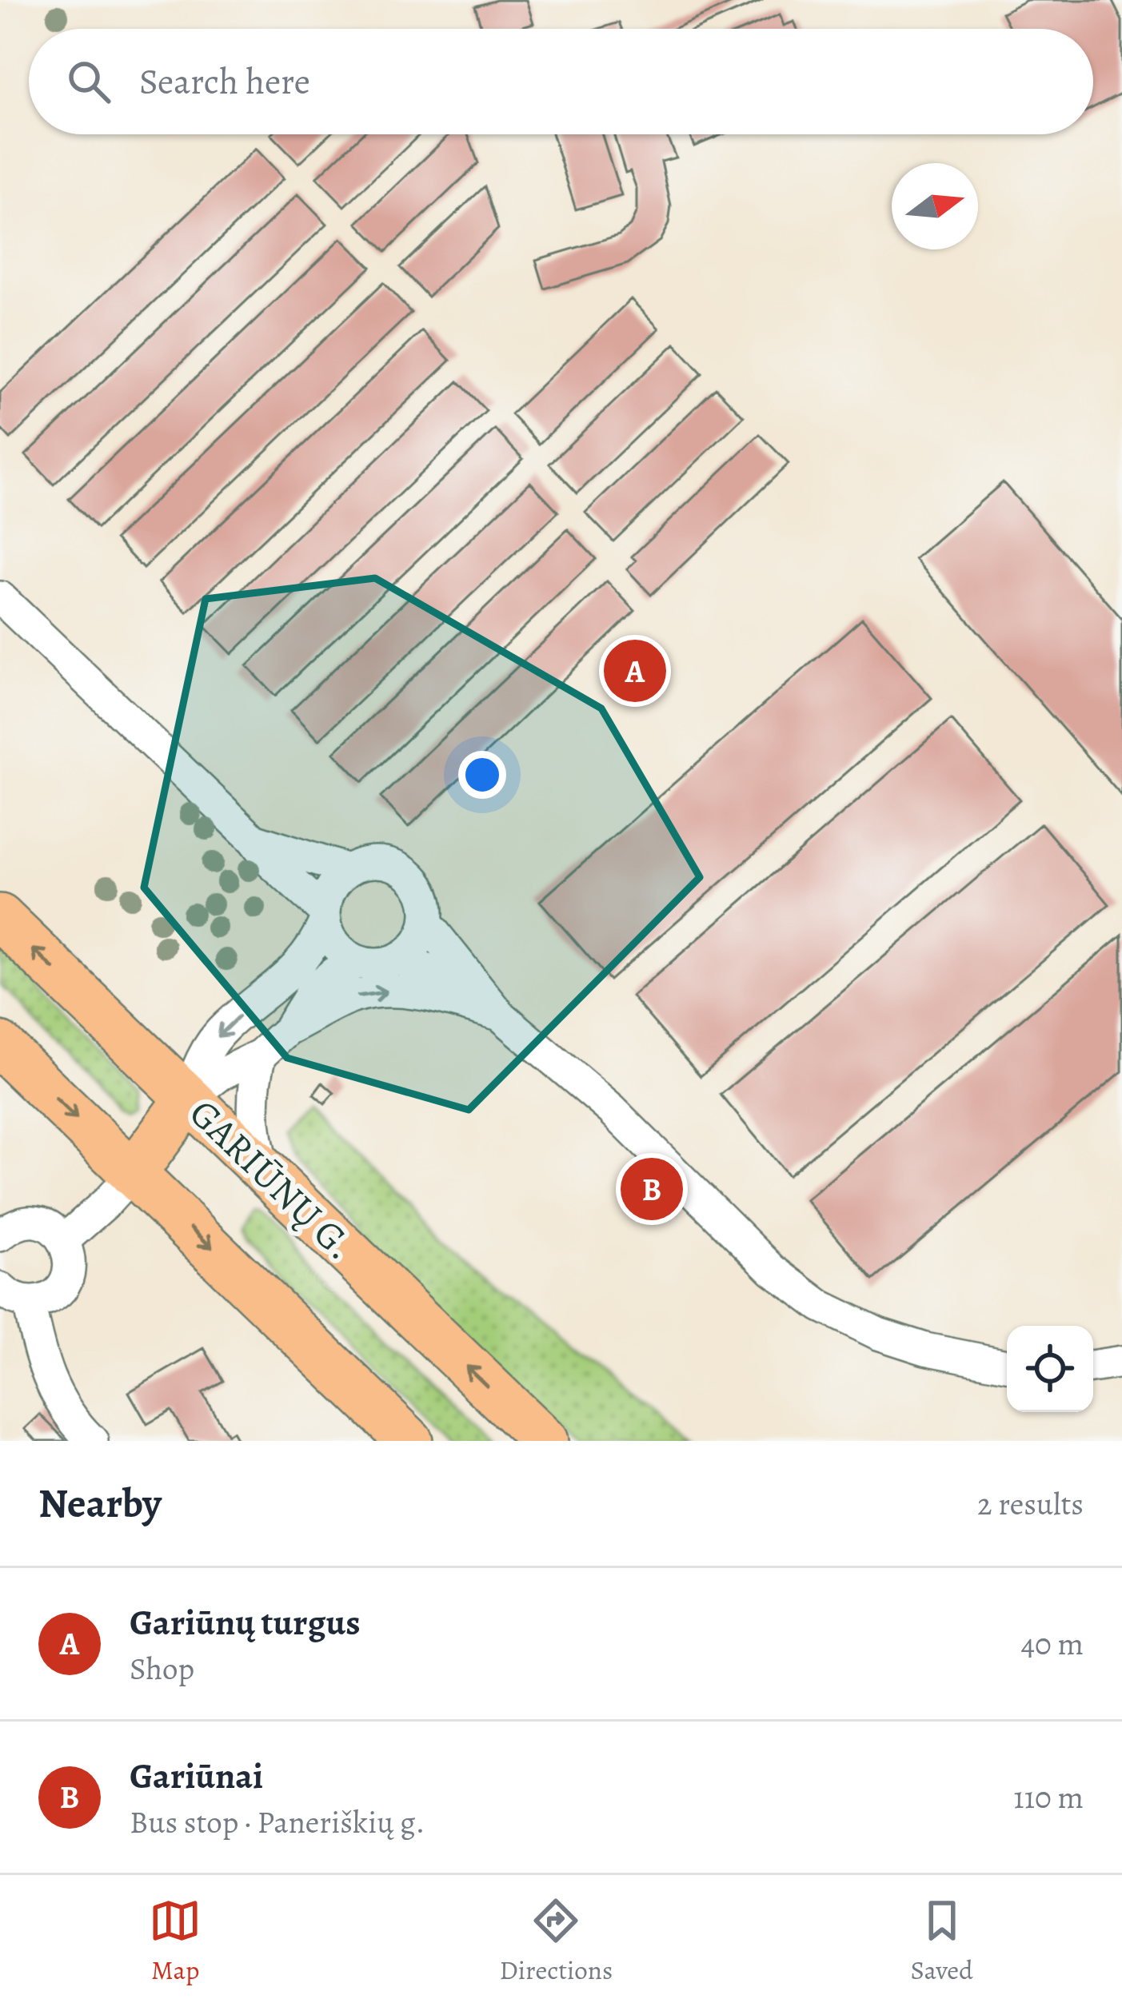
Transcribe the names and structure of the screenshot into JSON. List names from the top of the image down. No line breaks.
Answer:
{"streets":{"highway":["GARIŪNŲ G."]},"north":"right","page":{"search":"Search here","pins":["A","B"],"heading":["Nearby","2 results"],"list":[{"mark":"A","name":"Gariūnų turgus","note":"Shop","value":"40 m"},{"mark":"B","name":"Gariūnai","note":"Bus stop · Paneriškių g.","value":"110 m"}],"nav":["Map","Directions","Saved"]}}
